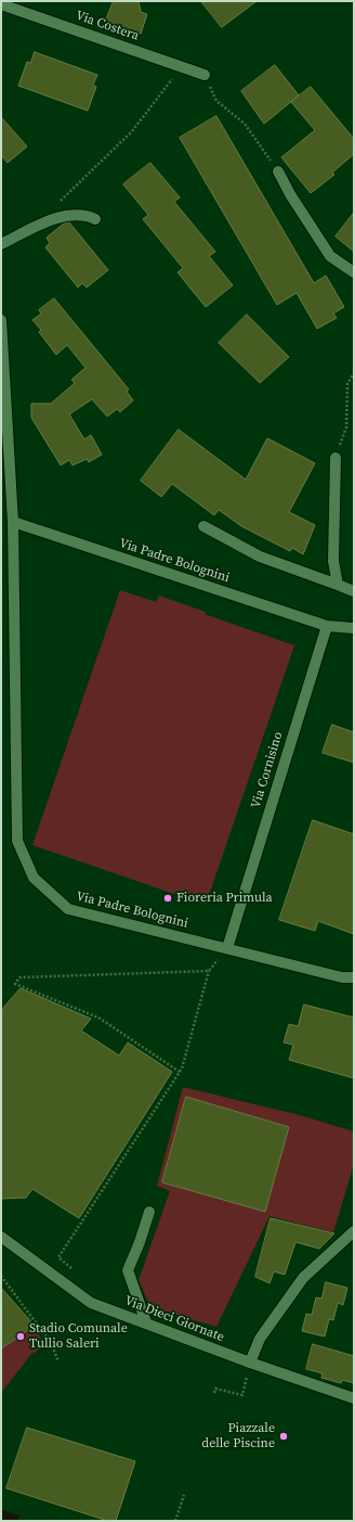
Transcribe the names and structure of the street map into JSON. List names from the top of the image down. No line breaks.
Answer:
{"streets":{"street":["Via Costera","Via Padre Bolognini","Via Cornisino","Via Dieci Giornate"]},"crossings":[["Via Padre Bolognini","Via Cornisino"]],"places":["Fioreria Primula","Stadio Comunale Tullio Saleri","Piazzale delle Piscine"]}
